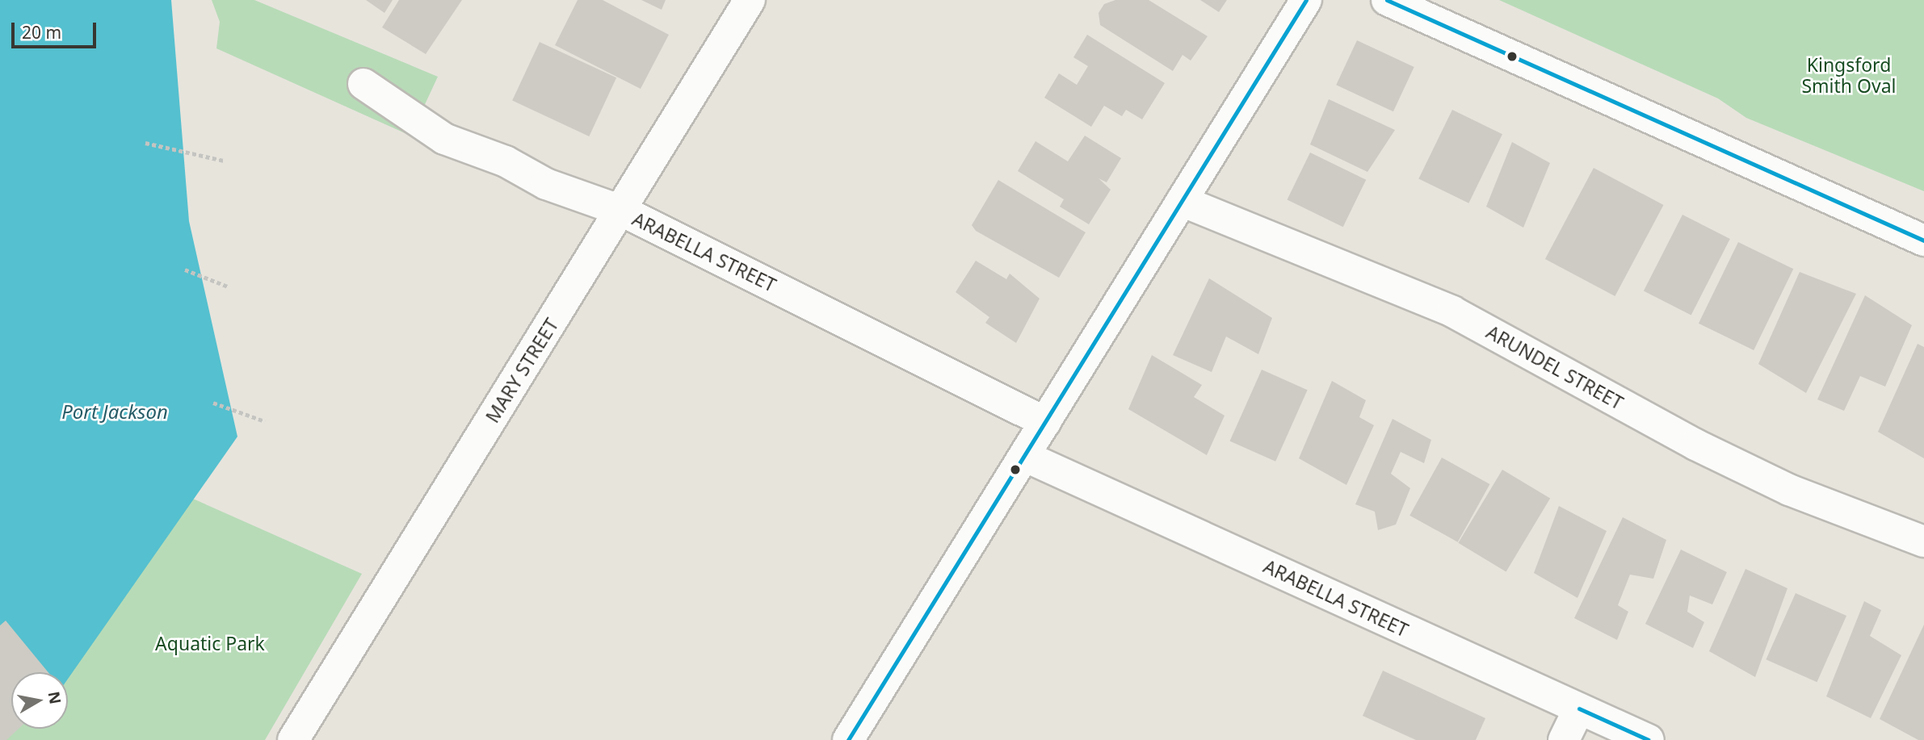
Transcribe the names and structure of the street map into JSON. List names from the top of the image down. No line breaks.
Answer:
{"streets":{"street":["ARABELLA STREET","ARUNDEL STREET","MARY STREET"]},"crossings":[["ARABELLA STREET","MARY STREET"]],"water":["Port Jackson"],"parks":["Kingsford Smith Oval","Aquatic Park"],"scale_bar":"20 m","north":"right"}
